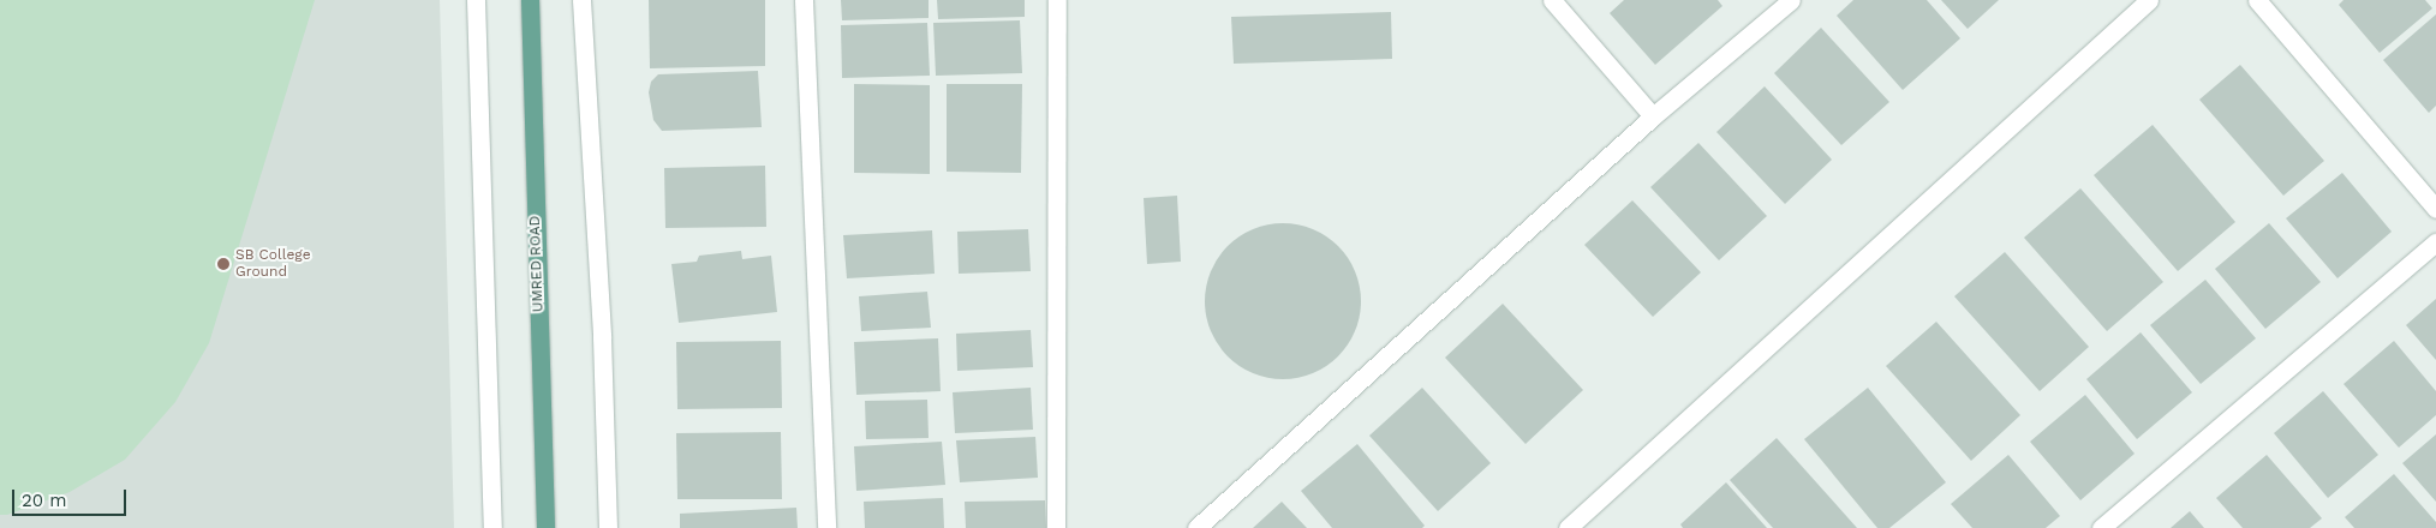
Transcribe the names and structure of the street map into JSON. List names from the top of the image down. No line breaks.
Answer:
{"streets":{"main road":["UMRED ROAD"]},"places":["SB College Ground"],"scale_bar":"20 m"}
